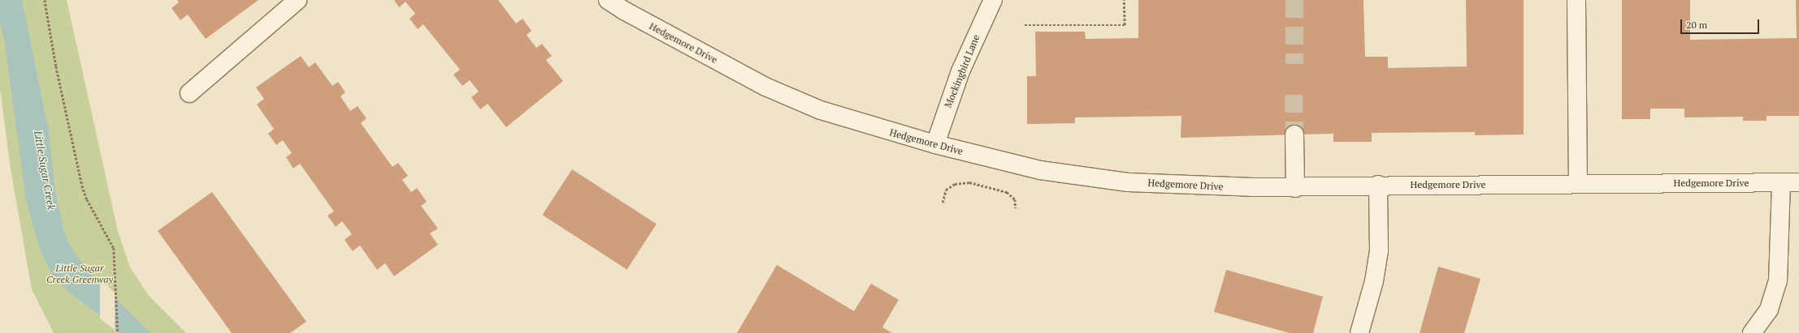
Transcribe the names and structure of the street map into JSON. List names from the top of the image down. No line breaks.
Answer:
{"streets":{"street":["Hedgemore Drive","Mockingbird Lane"]},"crossings":[["Hedgemore Drive","Mockingbird Lane"]],"water":["Little Sugar Creek"],"parks":["Little Sugar Creek Greenway"],"scale_bar":"20 m"}
